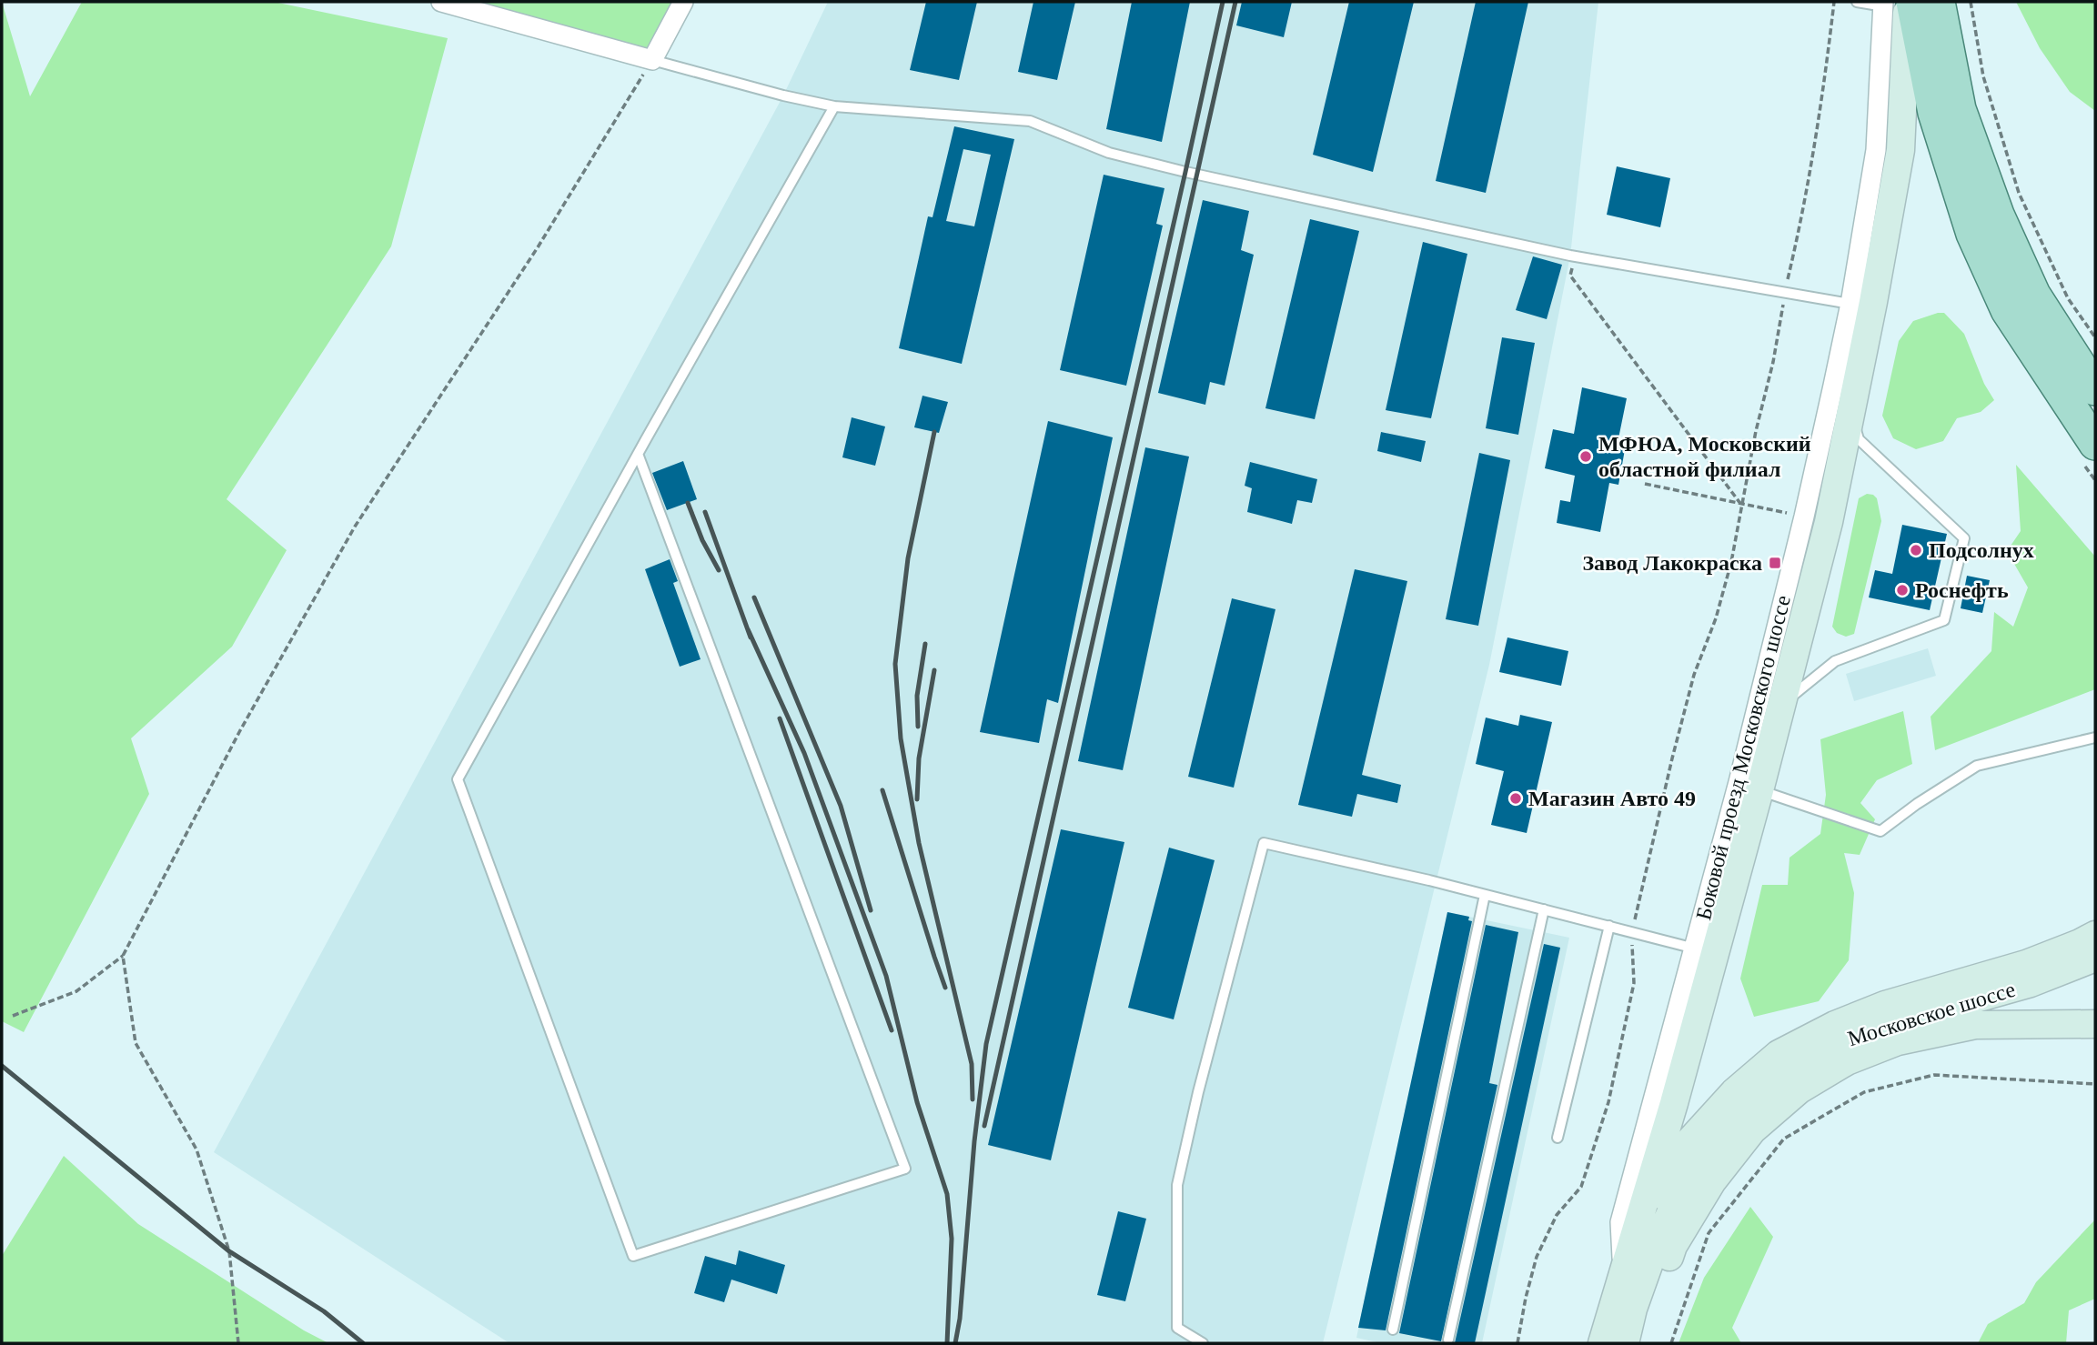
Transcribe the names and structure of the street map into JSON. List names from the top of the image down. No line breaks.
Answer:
{"streets":{"main road":["Московское шоссе"],"street":["Боковой проезд Московского шоссе"]},"crossings":[["Боковой проезд Московского шоссе","Московское шоссе"]],"places":{"other":["МФЮА, Московский областной филиал","Подсолнух","Роснефть","Магазин Авто 49"],"transit":["Завод Лакокраска"]}}
